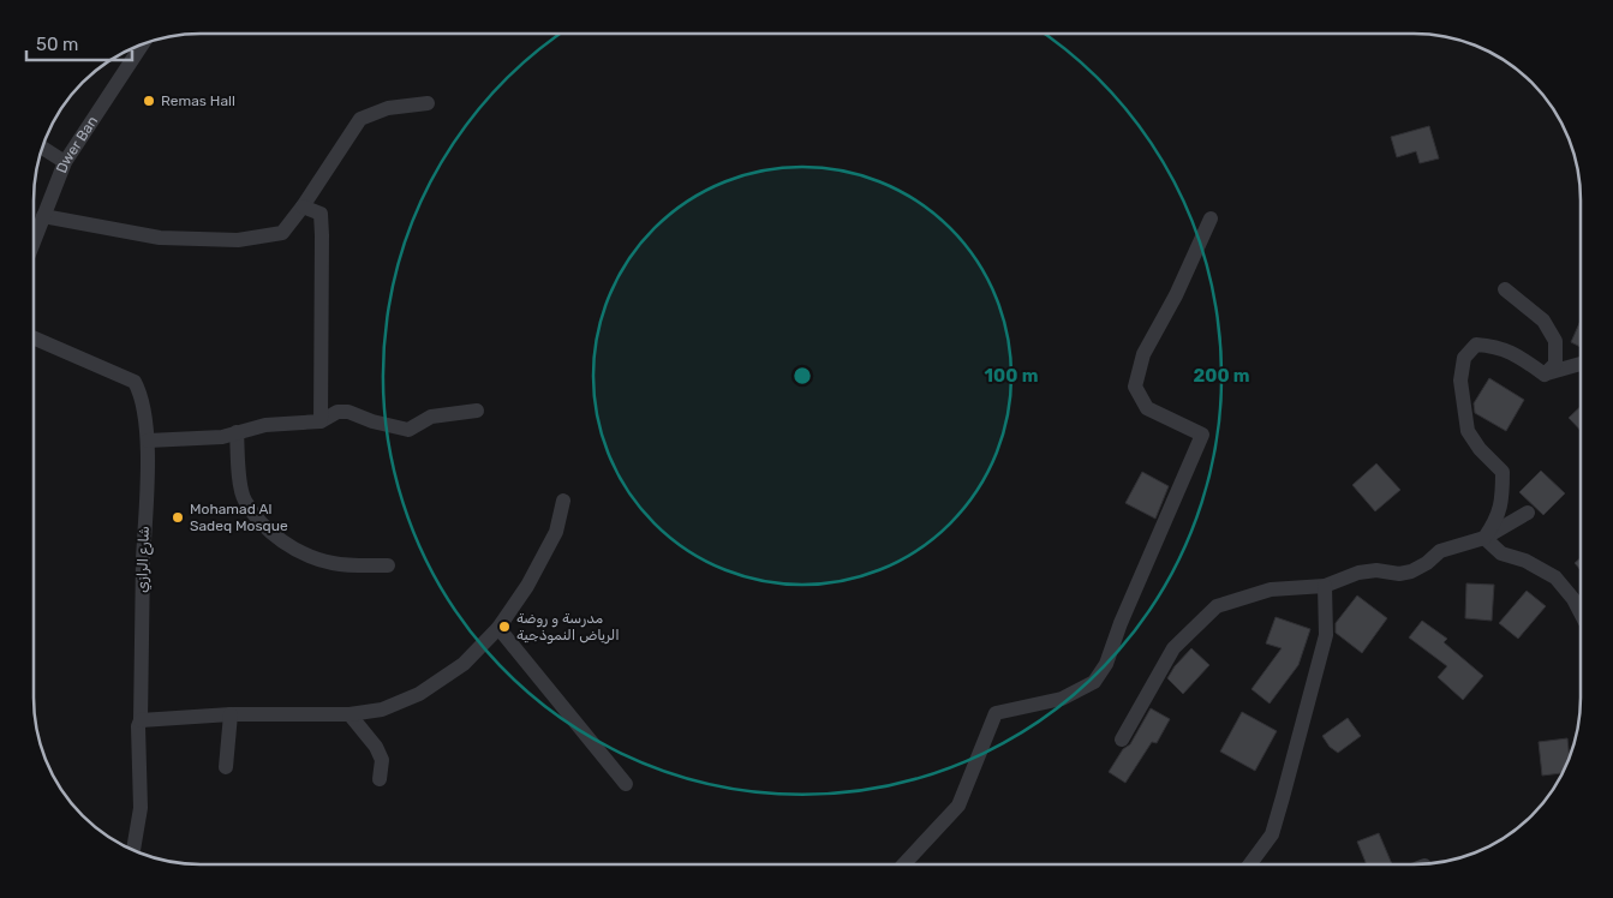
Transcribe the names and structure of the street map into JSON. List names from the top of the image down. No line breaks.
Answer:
{"streets":{"street":["Dwer Ban","شارع الرازي"]},"places":["Remas Hall","Mohamad Al Sadeq Mosque","مدرسة و روضة الرياض النموذجية"],"scale_bar":"50 m","rings":["100 m","200 m"]}
